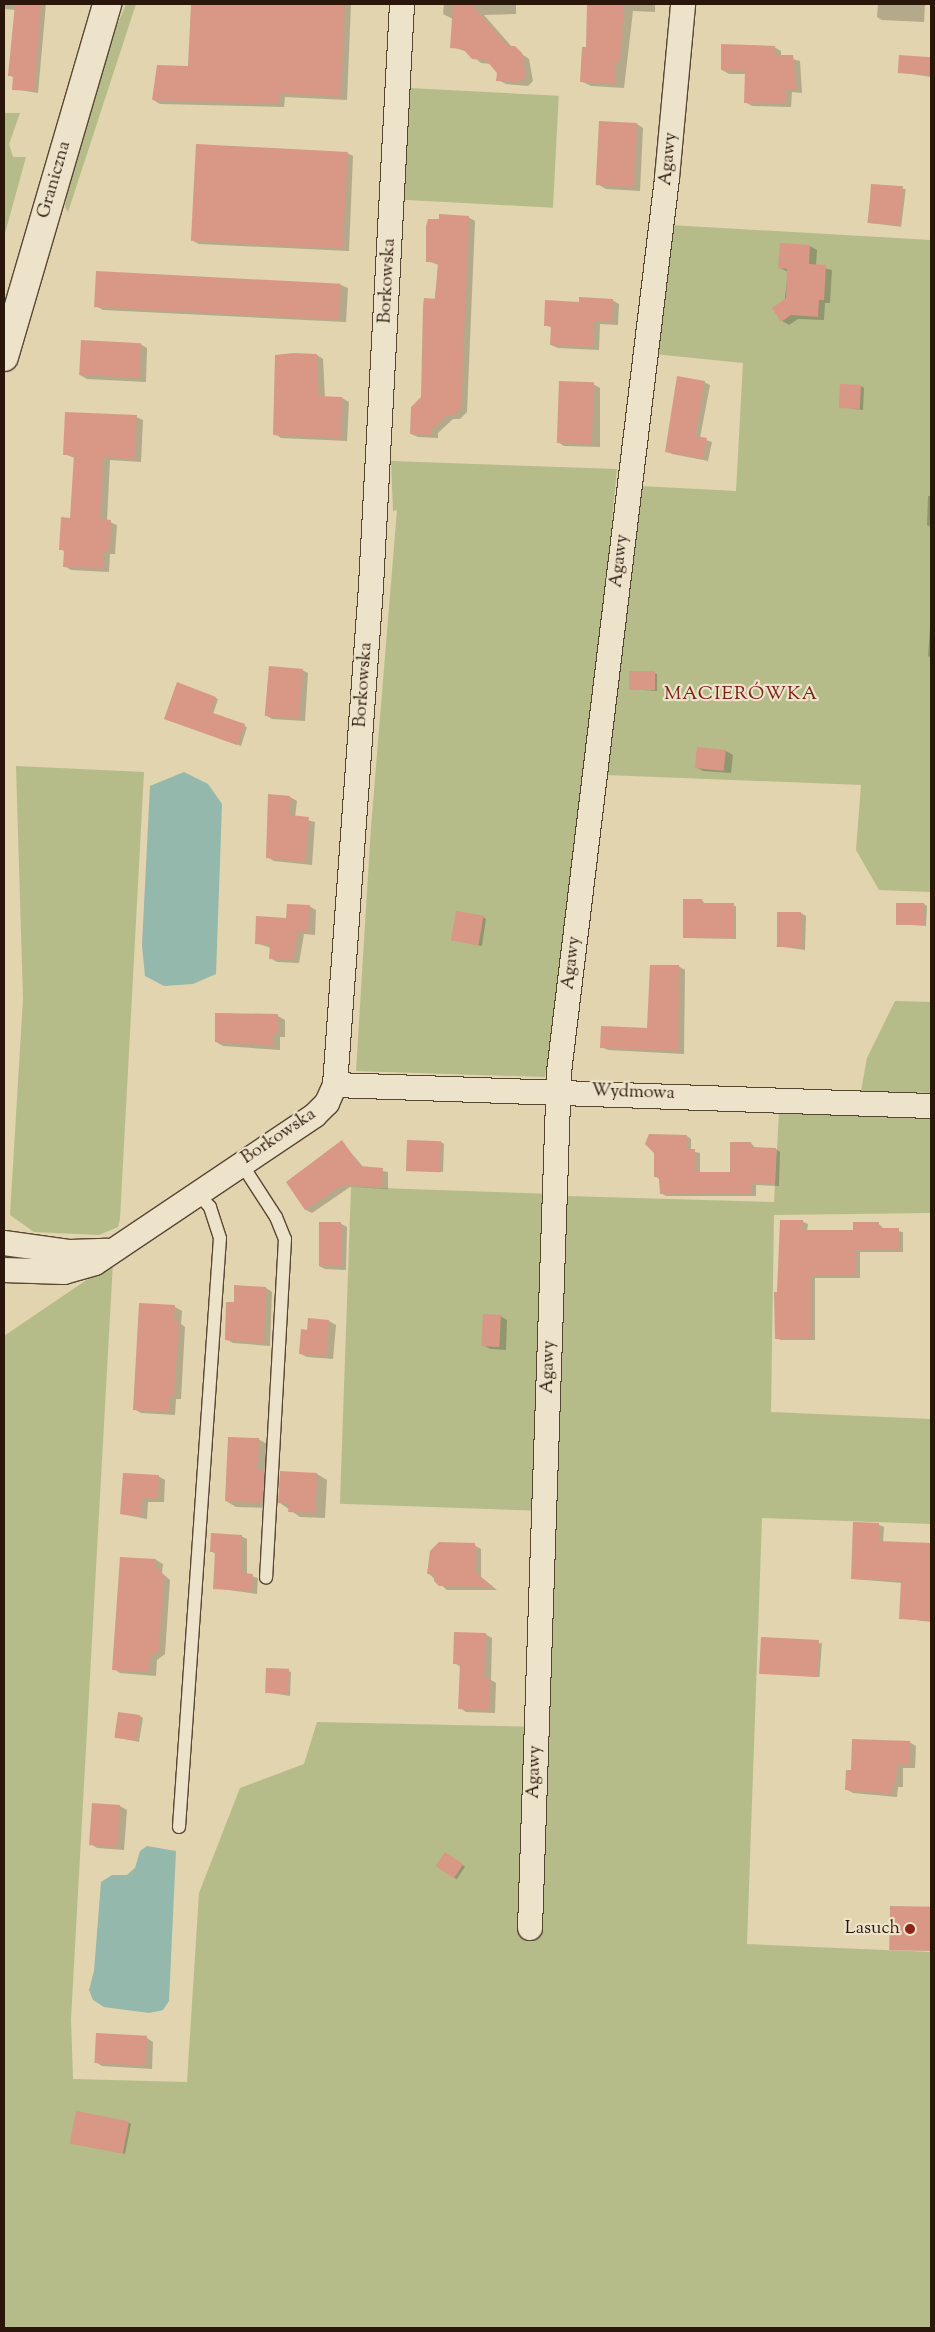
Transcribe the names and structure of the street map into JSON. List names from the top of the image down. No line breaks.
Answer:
{"streets":{"street":["Agawy","Graniczna","Borkowska","Wydmowa"]},"crossings":[["Agawy","Wydmowa"],["Borkowska","Wydmowa"]],"districts":["MACIERÓWKA"],"places":["Lasuch"]}
